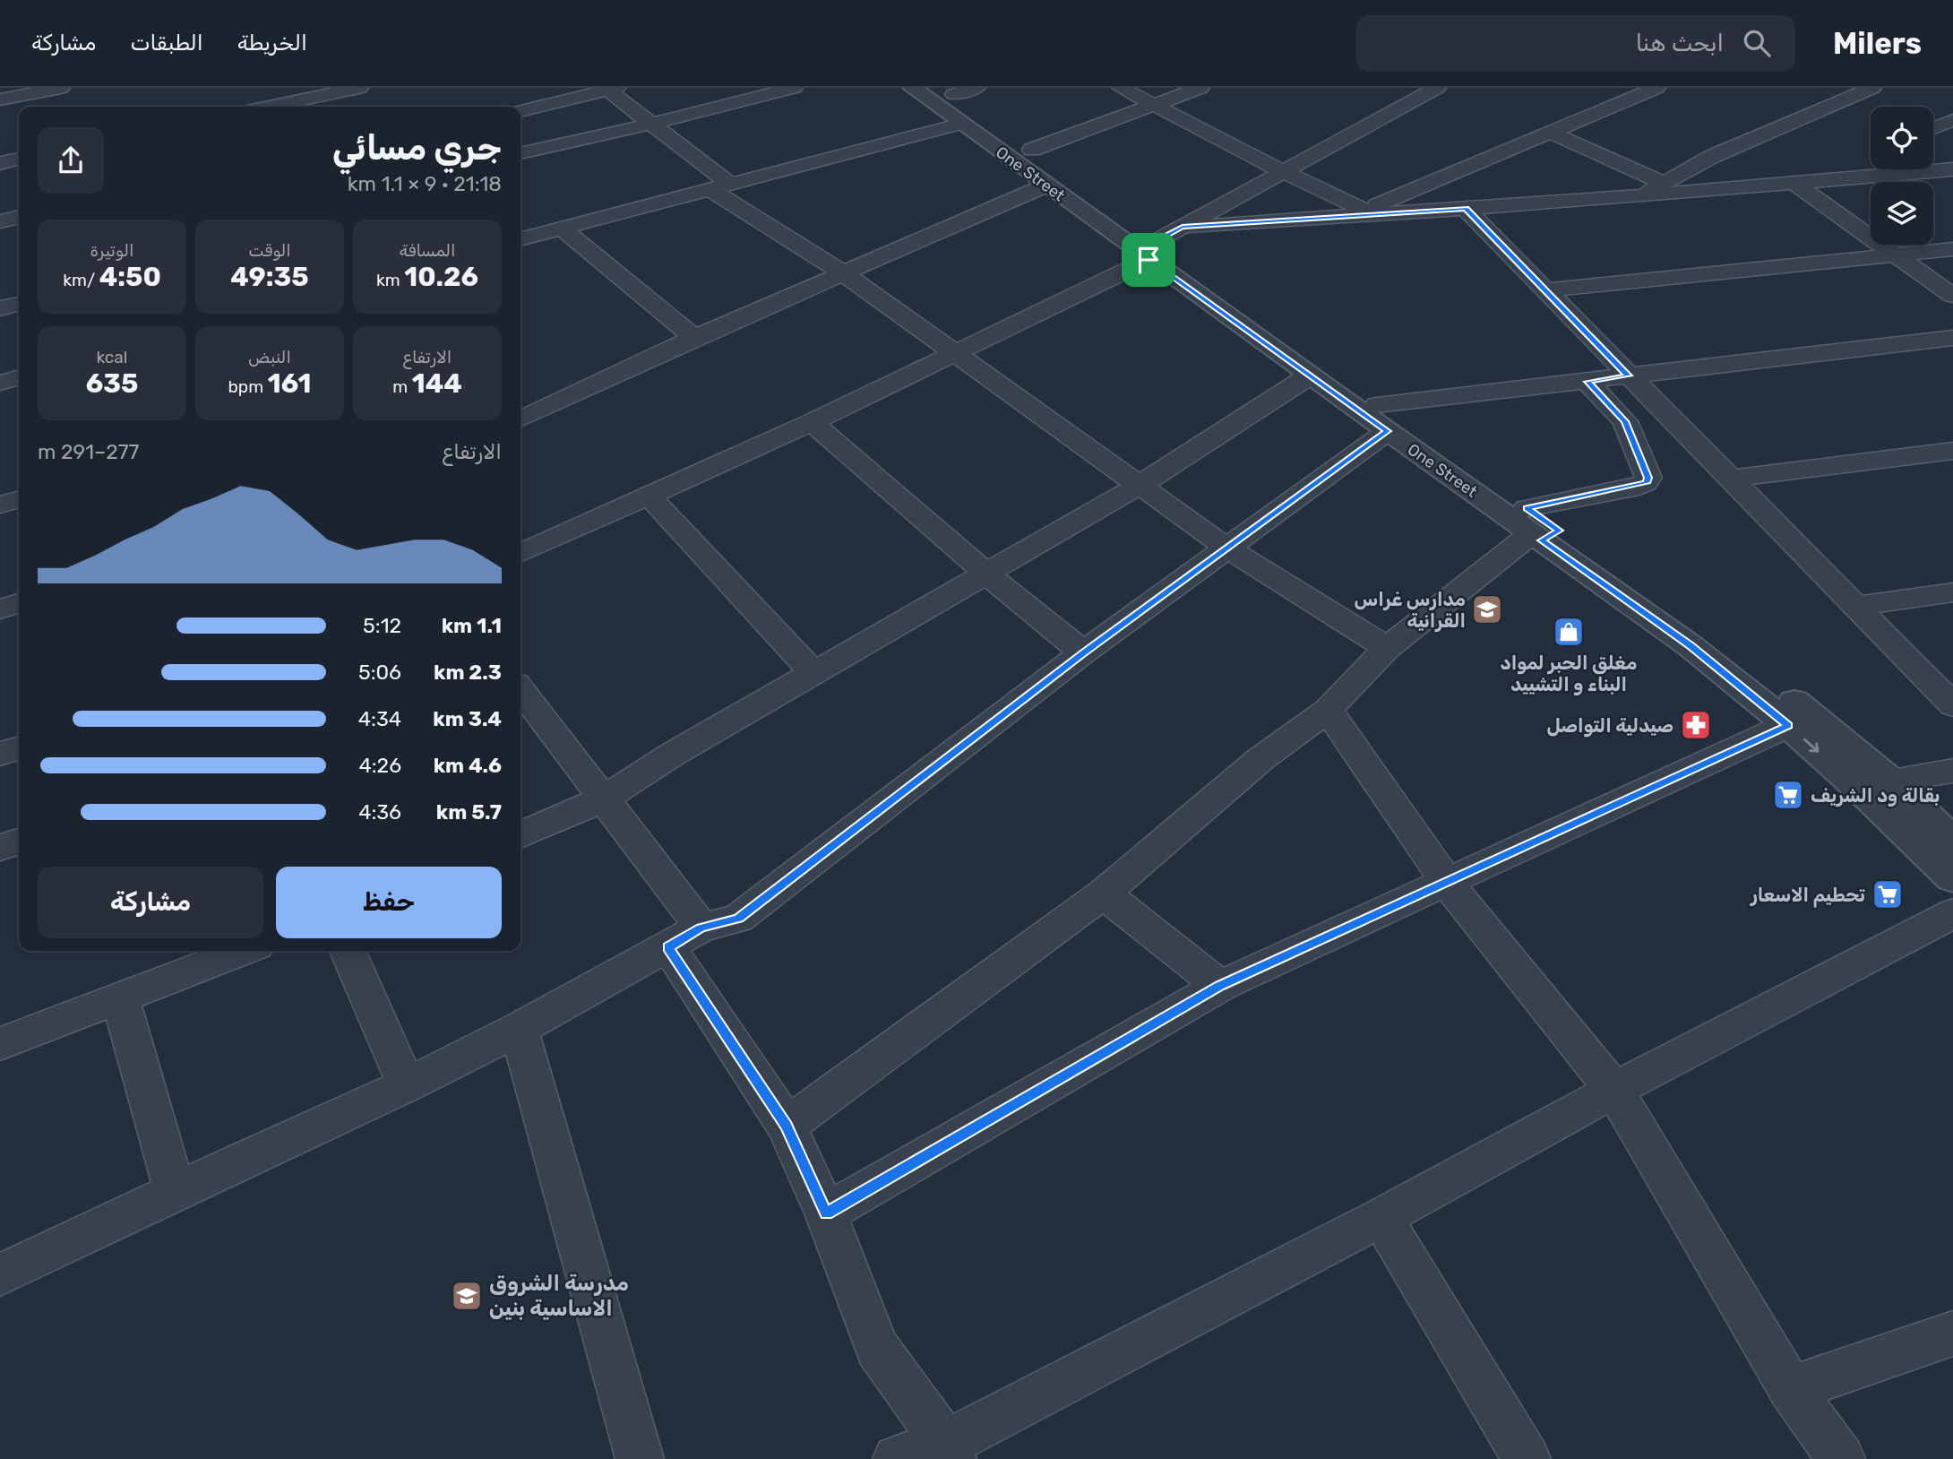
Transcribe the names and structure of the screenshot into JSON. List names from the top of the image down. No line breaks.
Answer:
{"streets":{"street":["One Street"]},"places":{"school or university":["مدارس غراس القرانية","مدرسة الشروق الاساسية بنين"],"shop":["مغلق الحبر لمواد البناء و التشييد"],"pharmacy":["صيدلية التواصل"],"supermarket":["بقالة ود الشريف","تحطيم الاسعار"]},"page":{"header":"Milers","search":"ابحث هنا","nav":["الخريطة","الطبقات","مشاركة"],"heading":["جري مسائي","21:18 · 9 × 1.1 km"],"stats":[["المسافة","10.26 km"],["الوقت","49:35"],["الوتيرة","4:50 /km"],["الارتفاع","144 m"],["النبض","161 bpm"],["kcal","635"]],"chart":["الارتفاع","277–291 m"],"list":[{"name":"1.1 km","note":"5:12"},{"name":"2.3 km","note":"5:06"},{"name":"3.4 km","note":"4:34"},{"name":"4.6 km","note":"4:26"},{"name":"5.7 km","note":"4:36"}],"buttons":["حفظ","مشاركة"]}}
